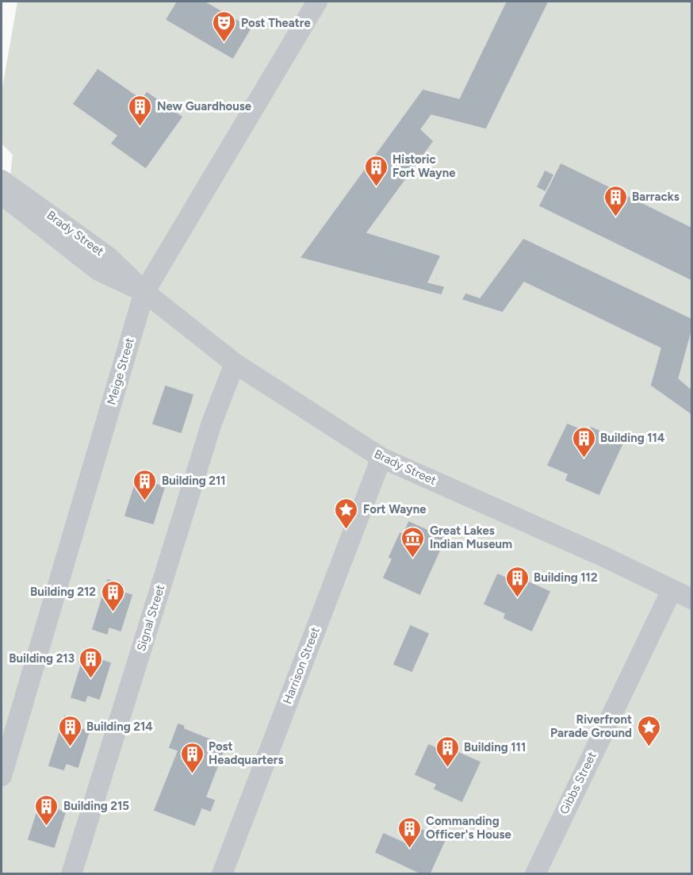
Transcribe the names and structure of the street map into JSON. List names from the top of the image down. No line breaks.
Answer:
{"streets":{"street":["Brady Street","Meige Street","Signal Street","Harrison Street","Gibbs Street"]},"crossings":[["Brady Street","Meige Street"],["Brady Street","Signal Street"],["Brady Street","Harrison Street"],["Brady Street","Gibbs Street"]],"places":{"theatre":["Post Theatre"],"building":["New Guardhouse","Historic Fort Wayne","Barracks","Building 114","Building 211","Building 112","Building 212","Building 213","Building 214","Building 111","Post Headquarters","Building 215","Commanding Officer's House"],"place":["Fort Wayne","Riverfront Parade Ground"],"museum":["Great Lakes Indian Museum"]}}
